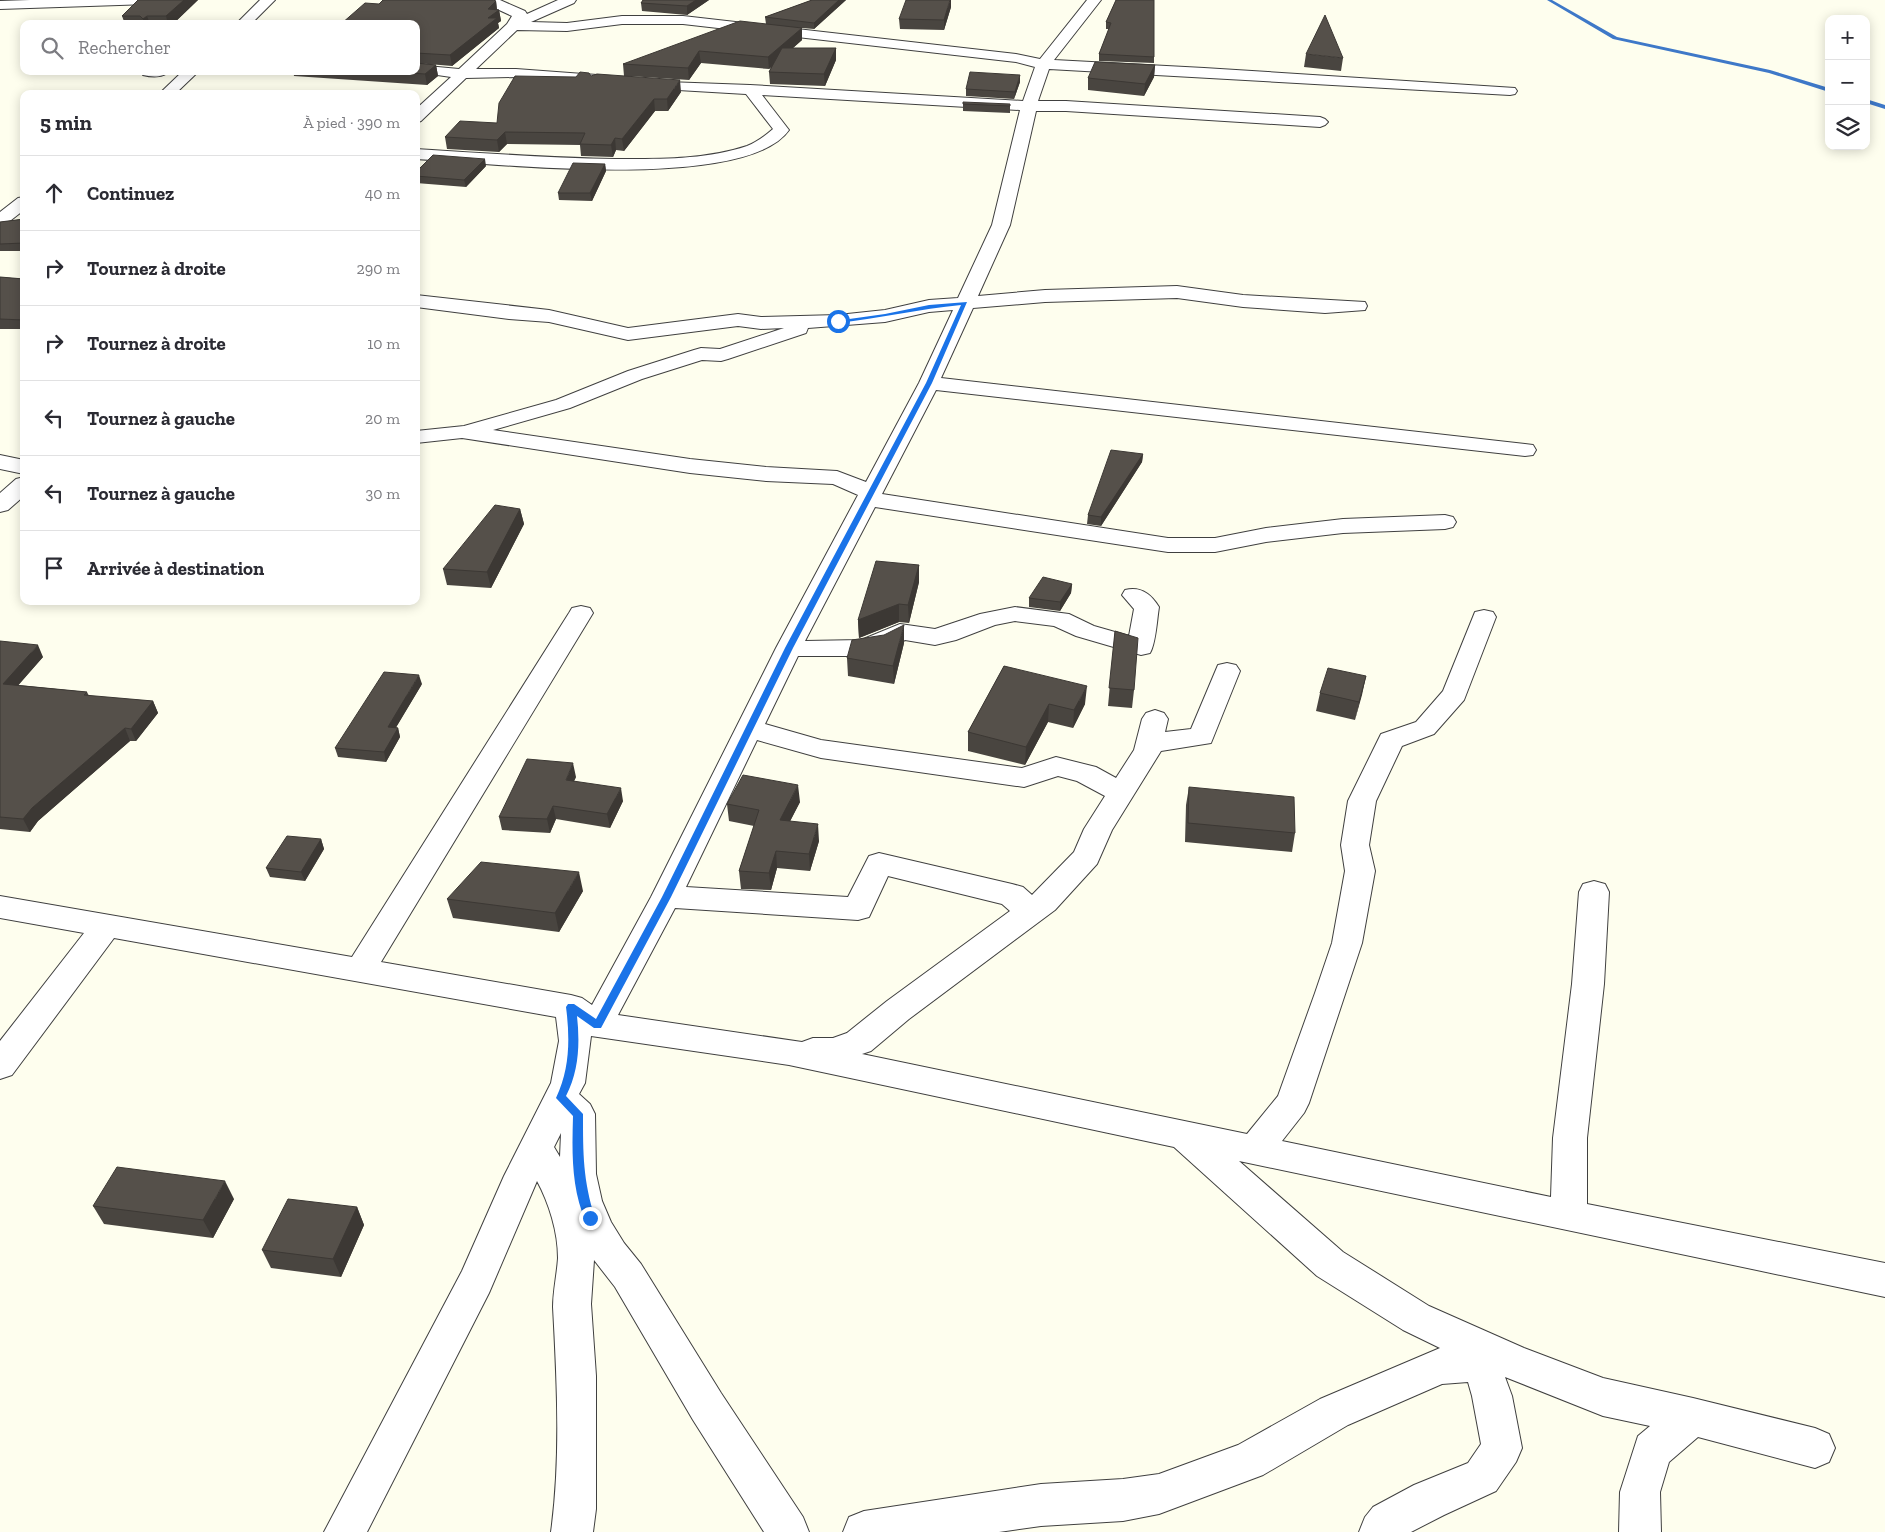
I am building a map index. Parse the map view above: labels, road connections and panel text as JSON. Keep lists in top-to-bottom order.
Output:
{
  "page": {
    "map_buttons": ["+", "−"],
    "search": "Rechercher",
    "heading": ["5 min", "À pied · 390 m"],
    "list": [
      ["Continuez", "40 m"],
      ["Tournez à droite", "290 m"],
      ["Tournez à droite", "10 m"],
      ["Tournez à gauche", "20 m"],
      ["Tournez à gauche", "30 m"],
      "Arrivée à destination"
    ]
  }
}
